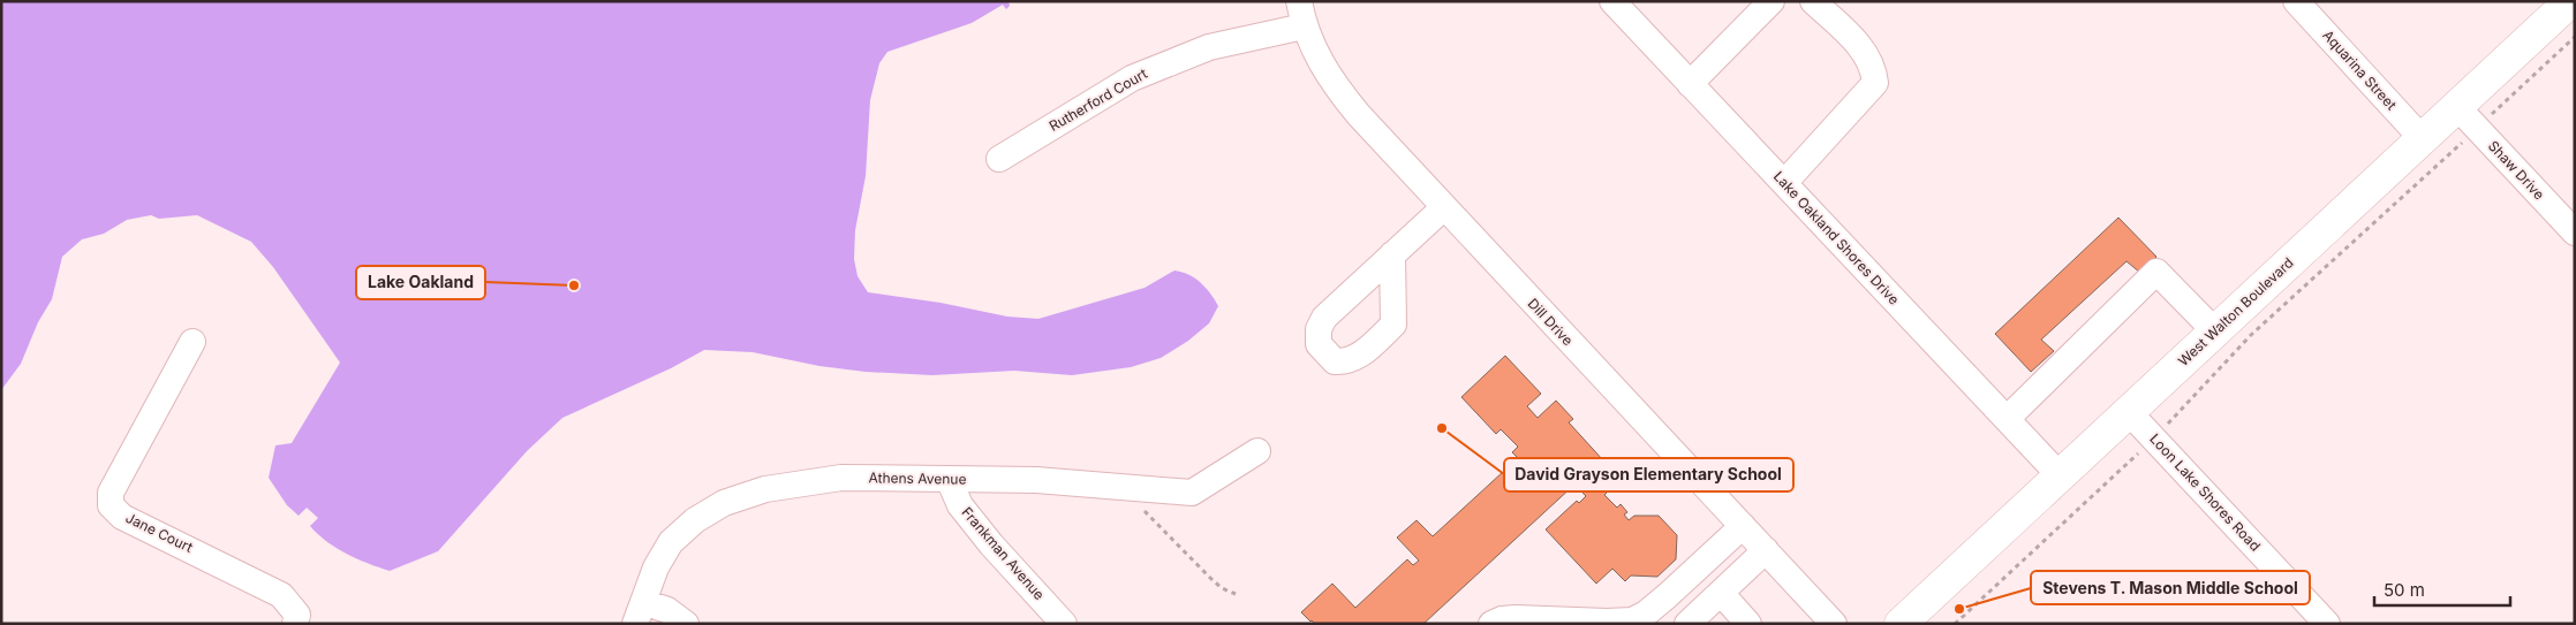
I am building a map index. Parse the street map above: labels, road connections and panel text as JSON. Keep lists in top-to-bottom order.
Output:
{
  "streets": {
    "main road": ["West Walton Boulevard"],
    "street": [
      "Aquarina Street",
      "Rutherford Court",
      "Shaw Drive",
      "Lake Oakland Shores Drive",
      "Dill Drive",
      "Athens Avenue",
      "Loon Lake Shores Road",
      "Jane Court",
      "Frankman Avenue"
    ]
  },
  "crossings": [
    ["Aquarina Street", "West Walton Boulevard"],
    ["Rutherford Court", "Dill Drive"],
    ["Shaw Drive", "West Walton Boulevard"],
    ["Lake Oakland Shores Drive", "West Walton Boulevard"],
    ["West Walton Boulevard", "Loon Lake Shores Road"],
    ["Athens Avenue", "Frankman Avenue"]
  ],
  "places": ["Lake Oakland", "David Grayson Elementary School", "Stevens T. Mason Middle School"],
  "scale_bar": "50 m"
}
